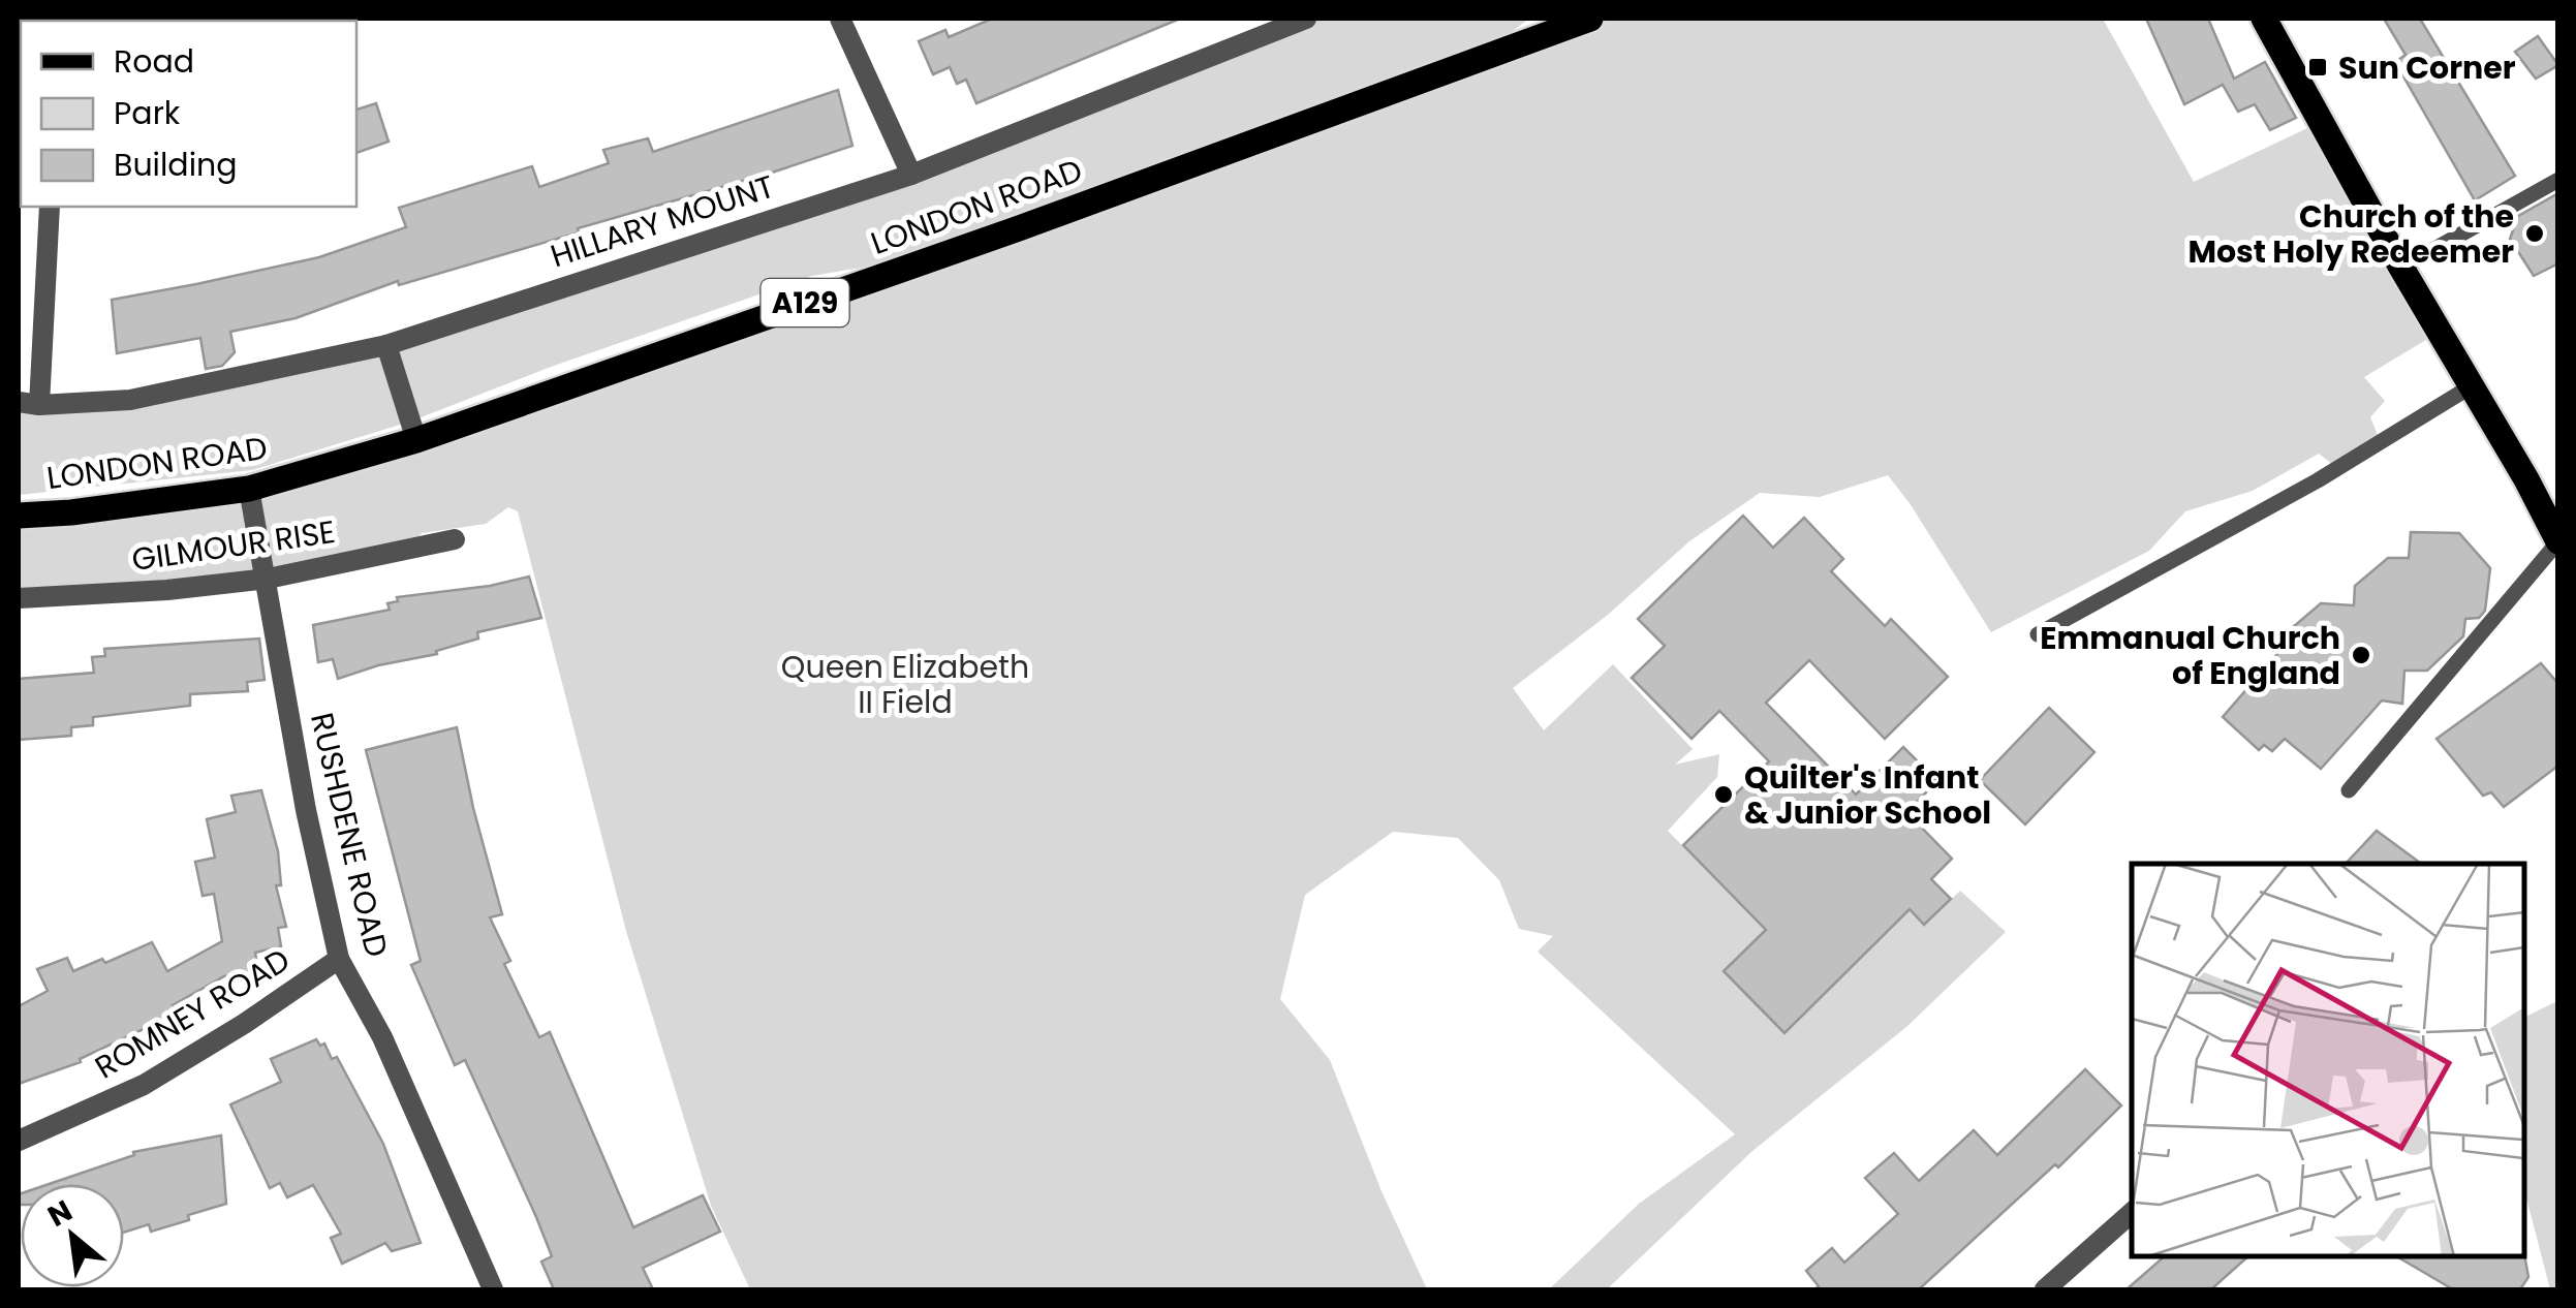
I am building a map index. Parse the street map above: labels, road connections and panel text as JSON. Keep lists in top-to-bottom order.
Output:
{
  "streets": {
    "main road": ["LONDON ROAD", "A129"],
    "street": [
      "HILLARY MOUNT",
      "GILMOUR RISE",
      "RUSHDENE ROAD",
      "ROMNEY ROAD"
    ]
  },
  "crossings": [
    ["LONDON ROAD", "RUSHDENE ROAD"],
    ["GILMOUR RISE", "RUSHDENE ROAD"],
    ["RUSHDENE ROAD", "ROMNEY ROAD"]
  ],
  "parks": ["Queen Elizabeth II Field"],
  "places": {
    "transit": ["Sun Corner"],
    "other": ["Church of the Most Holy Redeemer", "Emmanual Church of England", "Quilter's Infant & Junior School"]
  },
  "legend": ["Road", "Park", "Building"],
  "north": "top left"
}
